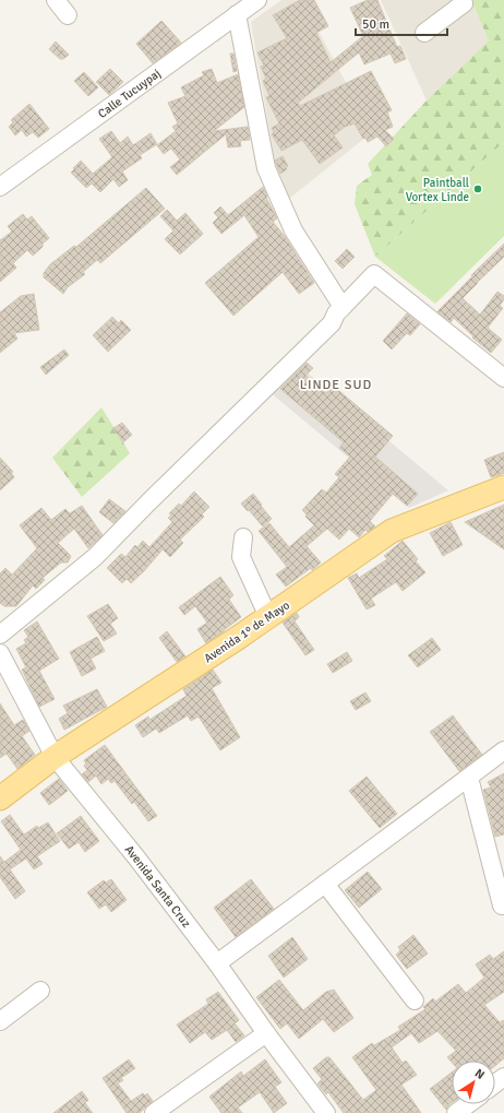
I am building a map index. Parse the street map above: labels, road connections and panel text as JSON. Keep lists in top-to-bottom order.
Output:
{
  "streets": {
    "main road": ["Avenida 1º de Mayo"],
    "street": ["Calle Tucuypaj", "Avenida Santa Cruz"]
  },
  "crossings": [
    ["Avenida 1º de Mayo", "Avenida Santa Cruz"]
  ],
  "districts": ["LINDE SUD"],
  "places": ["Paintball Vortex Linde"],
  "scale_bar": "50 m",
  "north": "top right"
}
